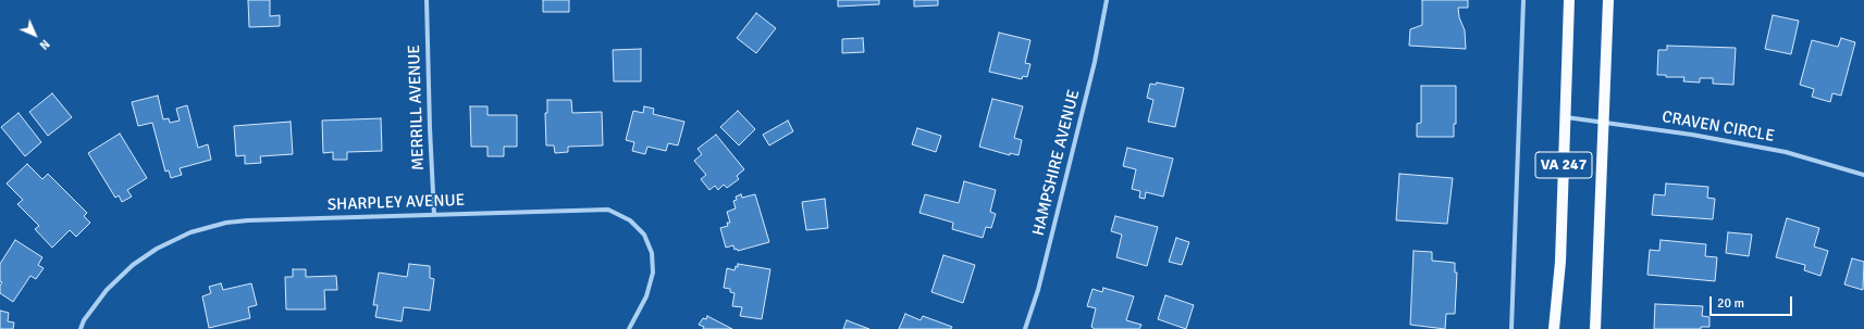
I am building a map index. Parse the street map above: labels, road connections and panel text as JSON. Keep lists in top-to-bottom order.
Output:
{
  "streets": {
    "main road": ["VA 247"],
    "street": [
      "MERRILL AVENUE",
      "CRAVEN CIRCLE",
      "HAMPSHIRE AVENUE",
      "SHARPLEY AVENUE"
    ]
  },
  "crossings": [
    ["MERRILL AVENUE", "SHARPLEY AVENUE"],
    ["CRAVEN CIRCLE", "VA 247"]
  ],
  "scale_bar": "20 m",
  "north": "bottom right"
}
